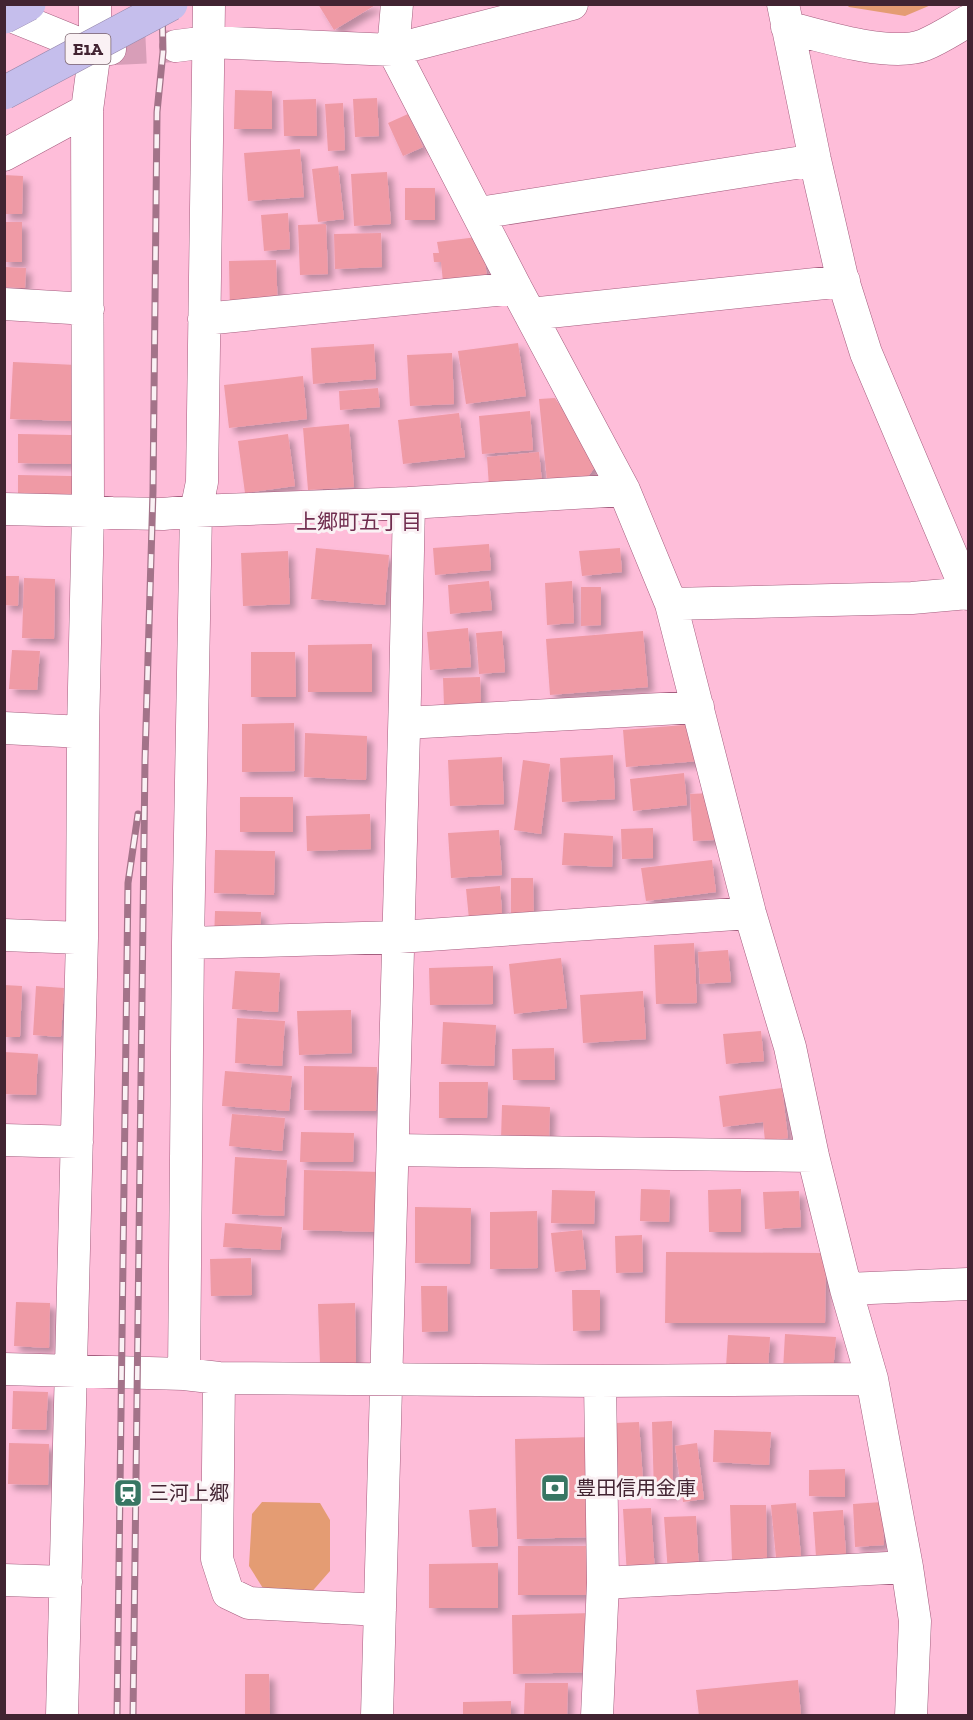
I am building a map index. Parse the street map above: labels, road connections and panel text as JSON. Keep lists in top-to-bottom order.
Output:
{
  "streets": {
    "highway": ["E1A"]
  },
  "districts": ["上郷町五丁目"],
  "places": {
    "bank": ["豊田信用金庫"],
    "station": ["三河上郷"]
  }
}
